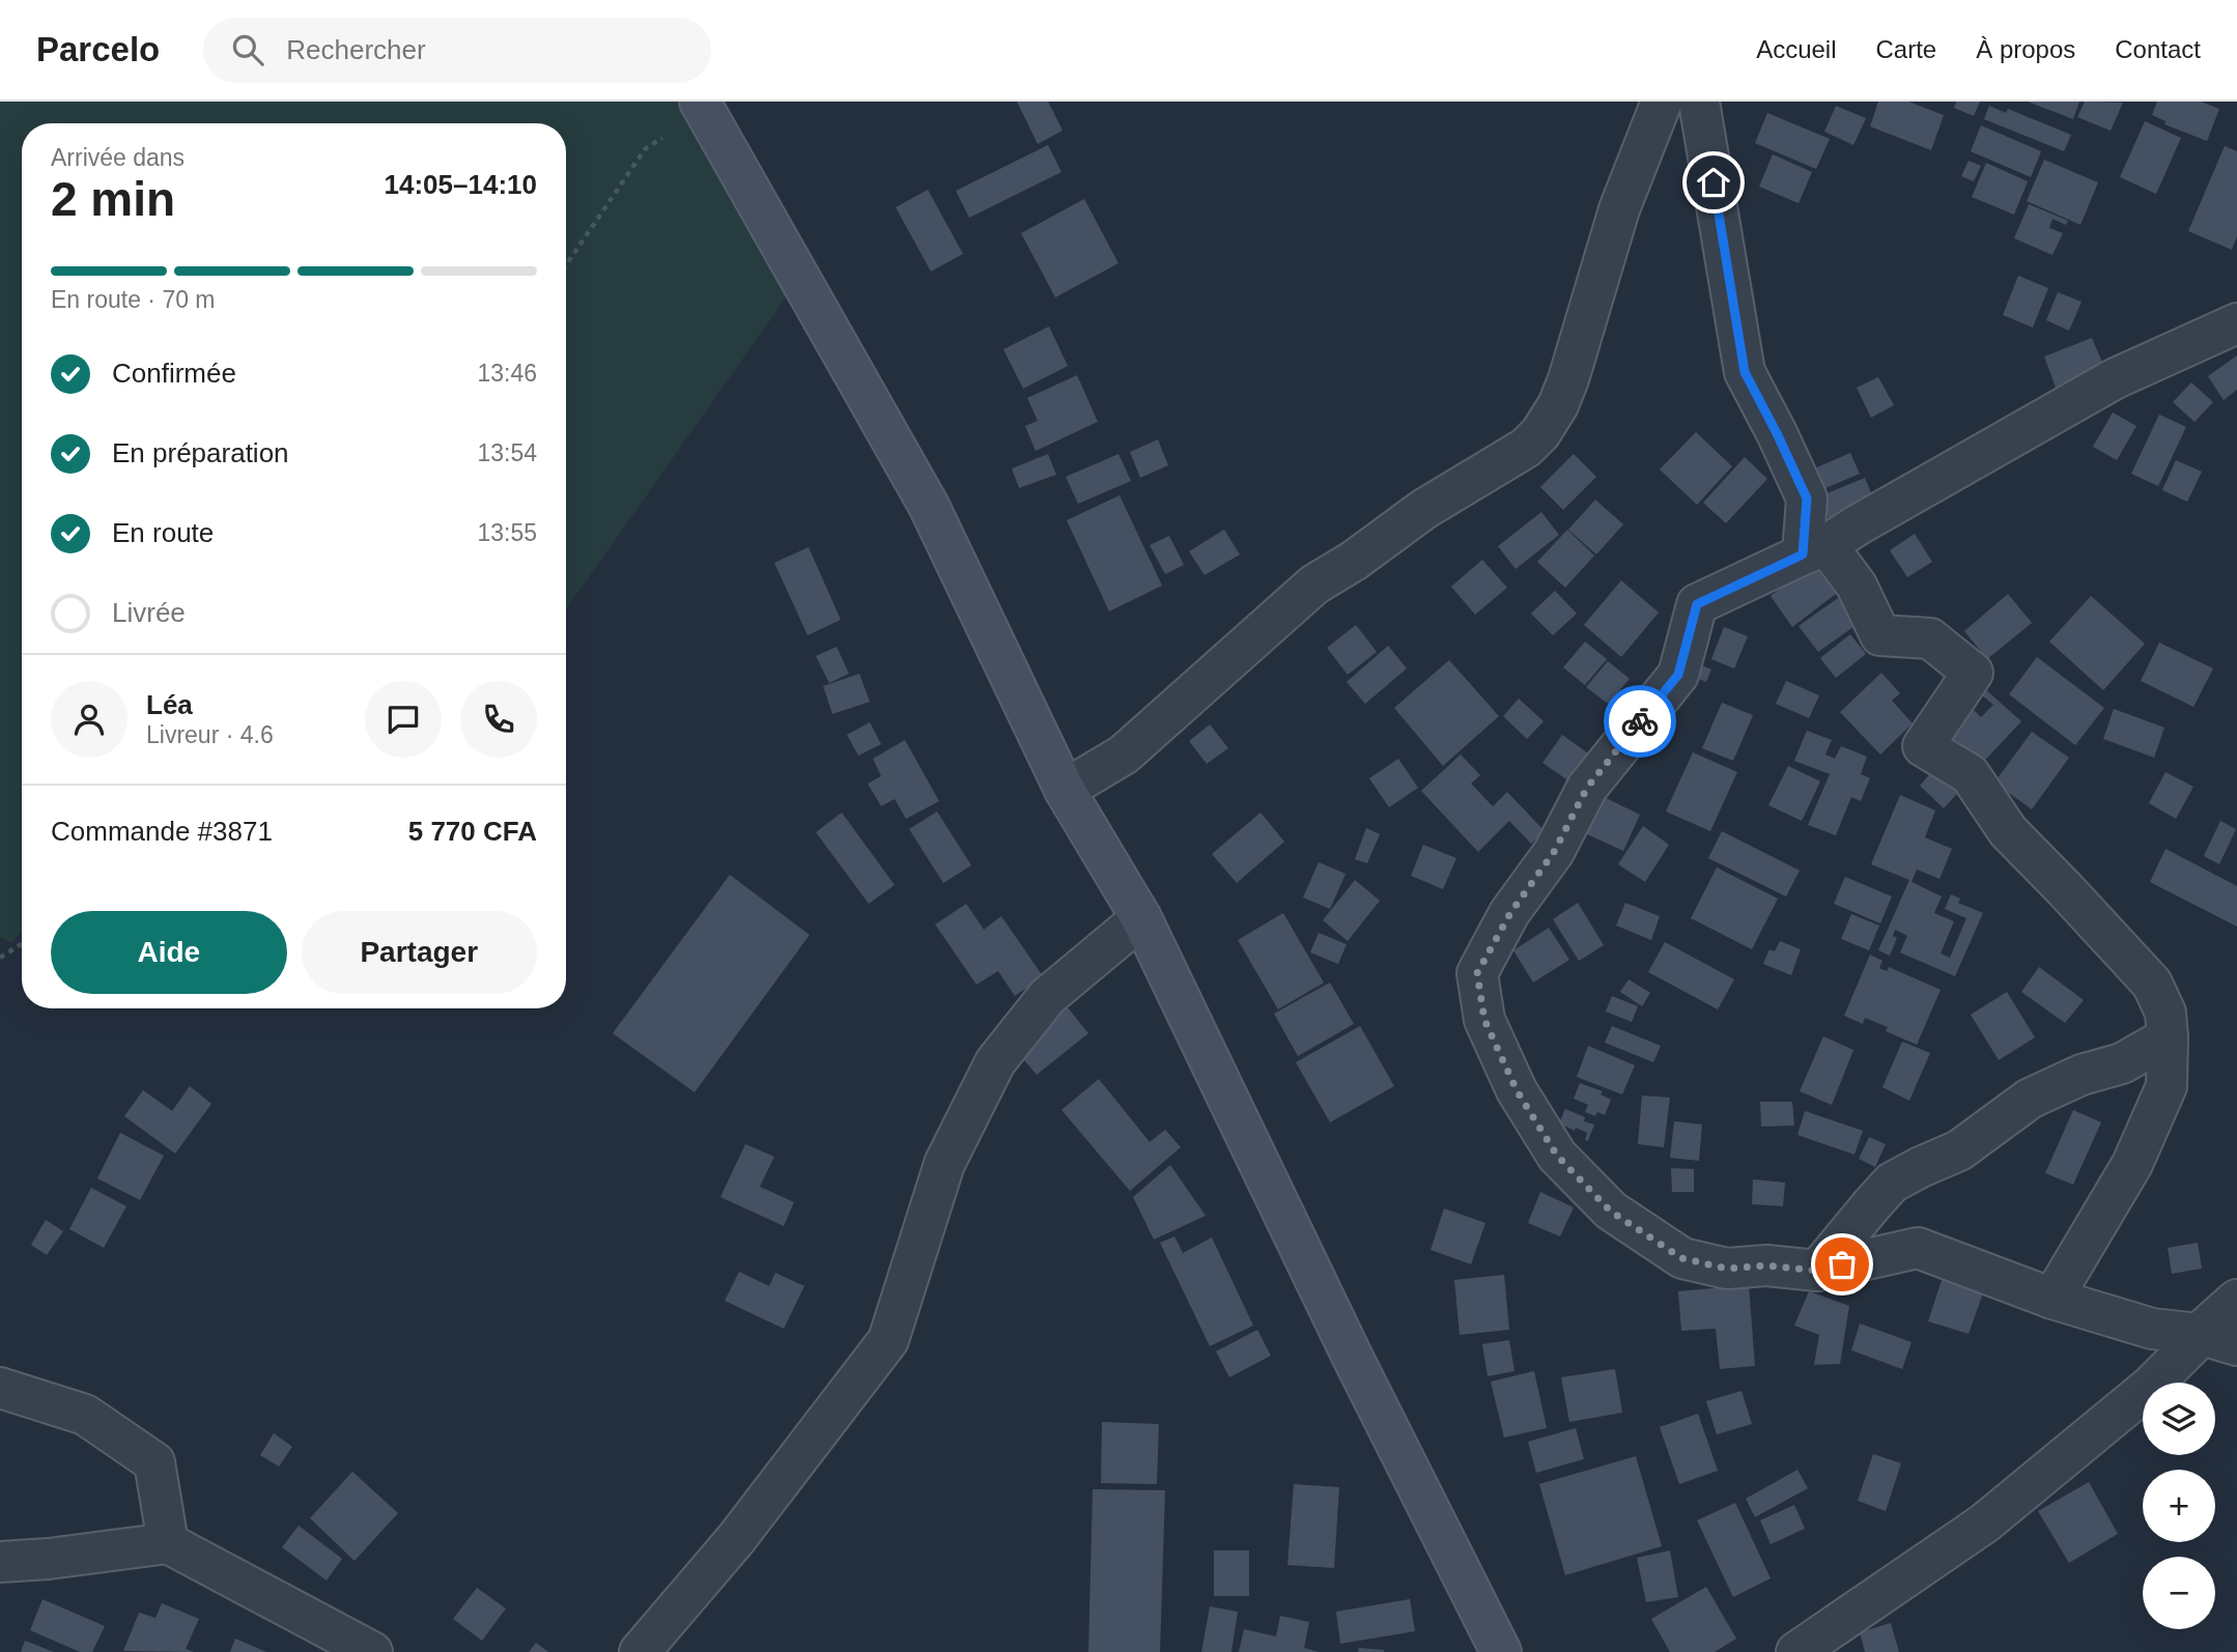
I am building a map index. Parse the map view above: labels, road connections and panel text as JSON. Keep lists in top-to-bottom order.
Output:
{
  "page": {
    "header": "Parcelo",
    "search": "Rechercher",
    "nav": [
      "Accueil",
      "Carte",
      "À propos",
      "Contact"
    ],
    "heading": ["2 min", "Arrivée dans", "14:05–14:10"],
    "panel": [
      "Léa",
      "Livreur · 4.6",
      "Commande #3871",
      "5 770 CFA"
    ],
    "bar": "En route · 70 m",
    "list": [
      ["Confirmée", "13:46"],
      ["En préparation", "13:54"],
      ["En route", "13:55"],
      "Livrée"
    ],
    "buttons": ["Aide", "Partager"],
    "map_buttons": ["+", "−"]
  }
}
